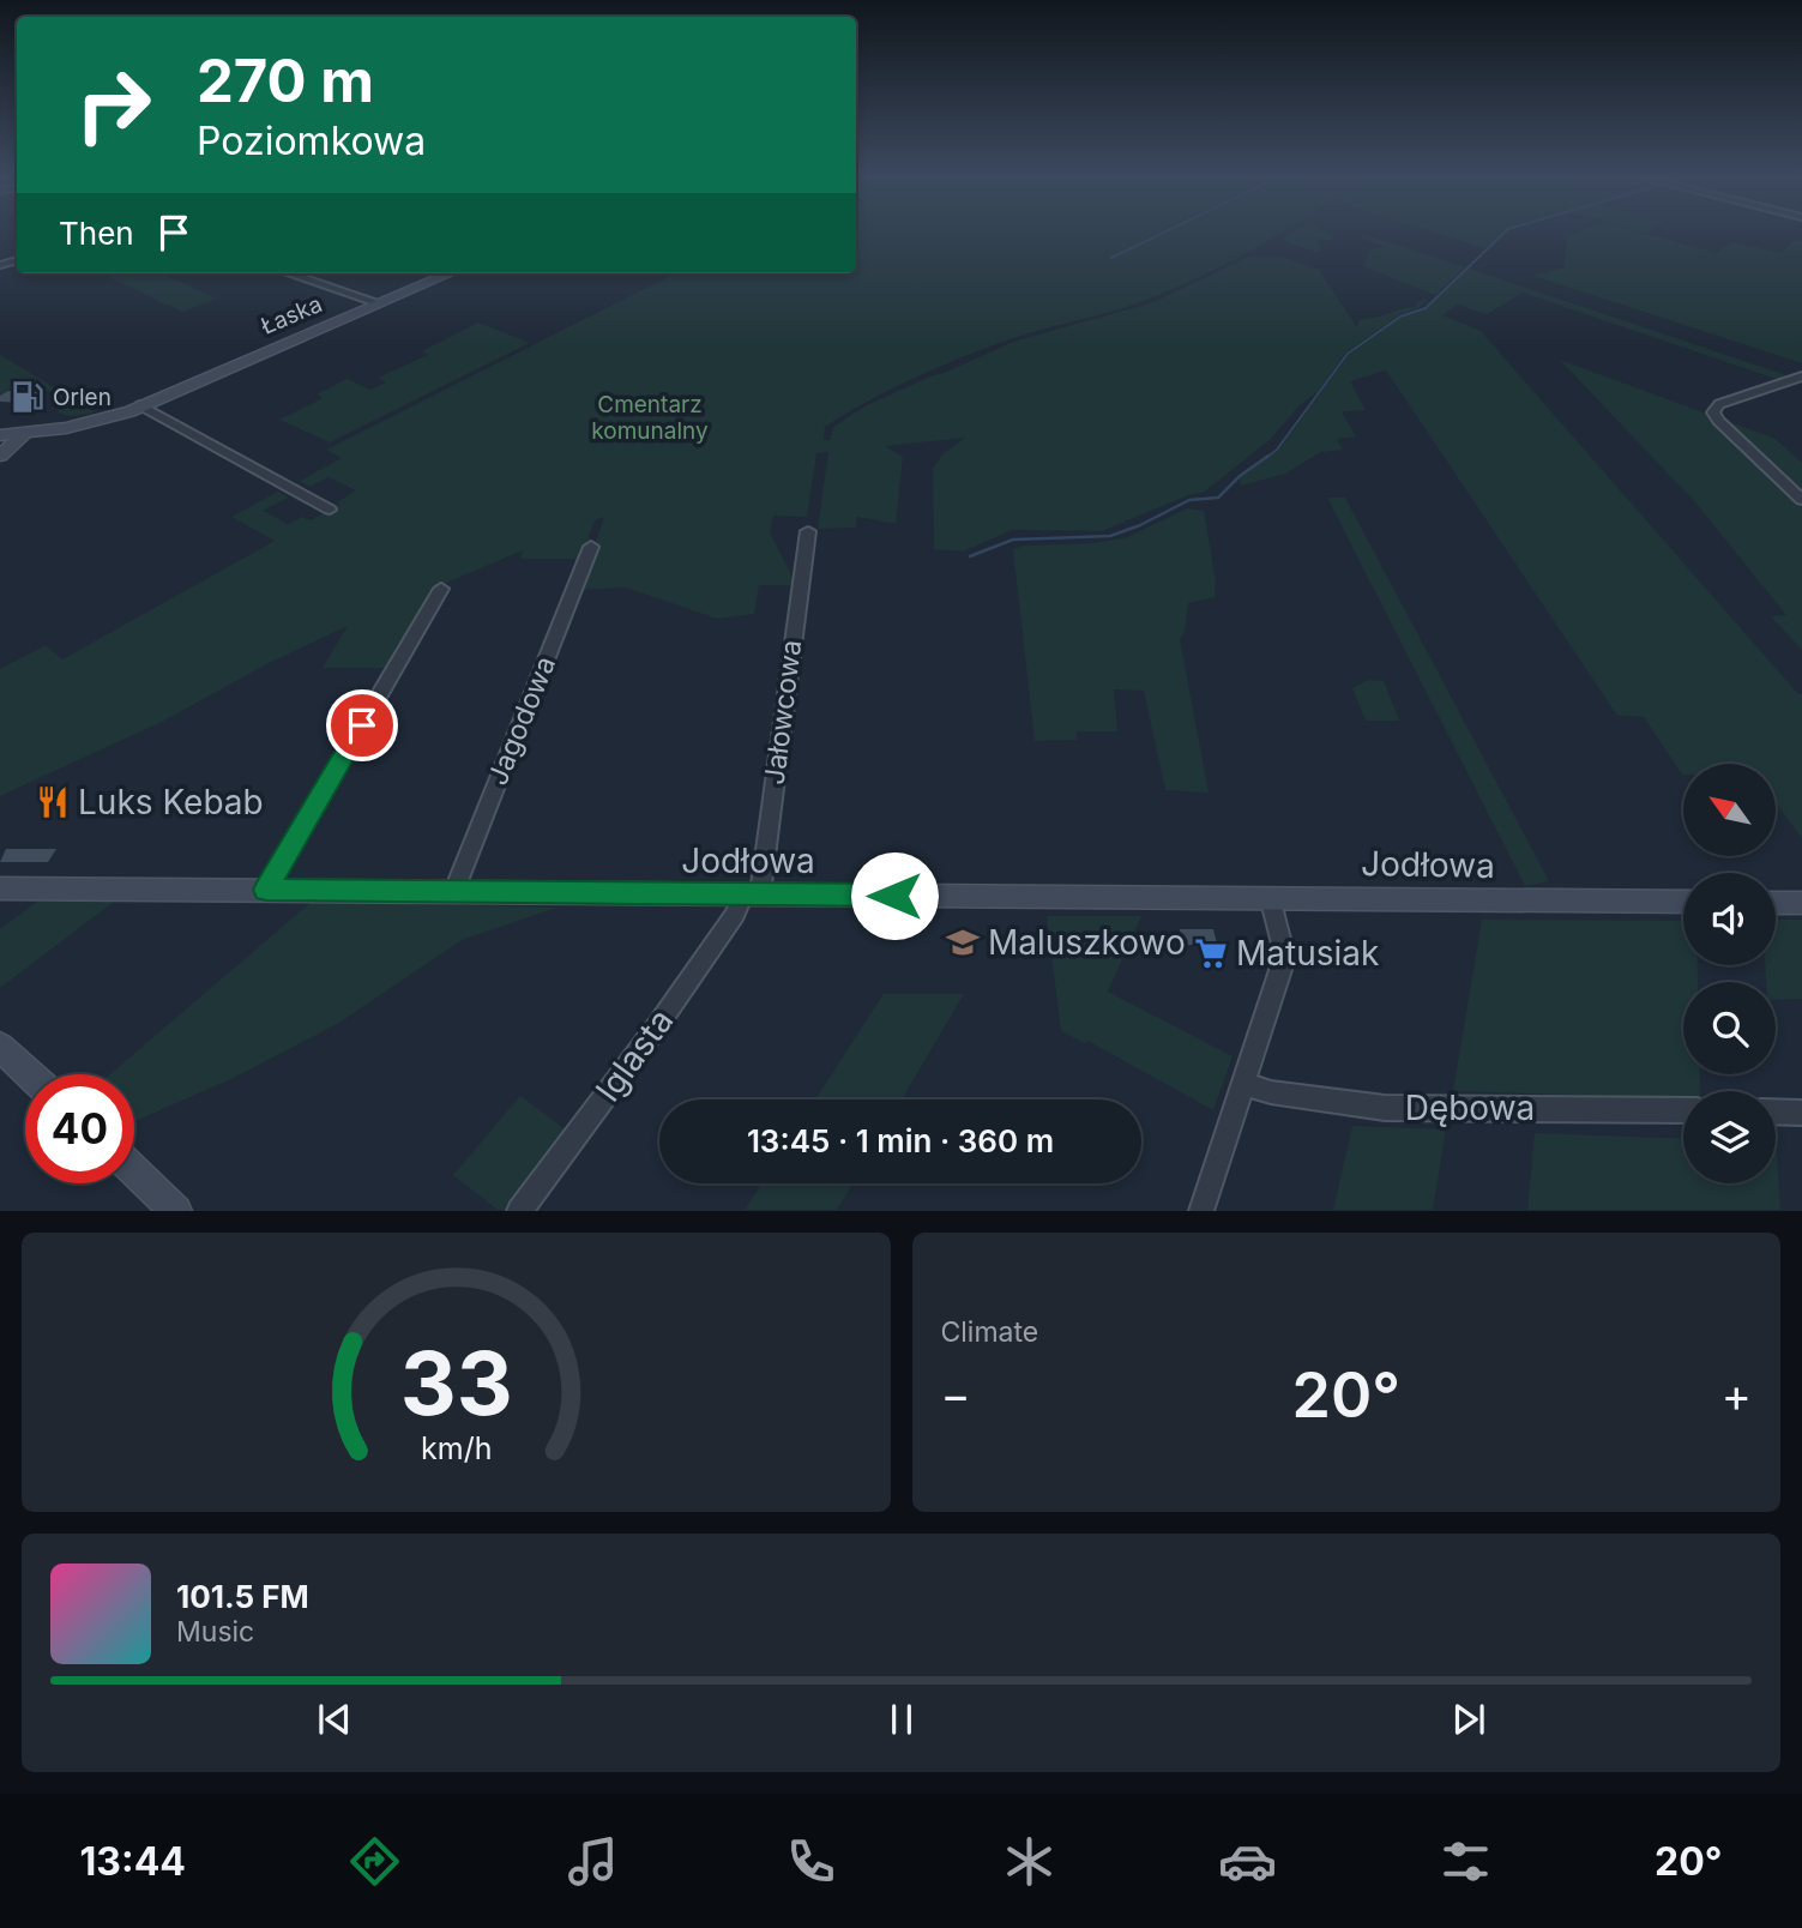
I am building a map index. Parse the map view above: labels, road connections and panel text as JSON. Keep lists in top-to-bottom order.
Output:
{
  "streets": {
    "street": [
      "Łaska",
      "Jałowcowa",
      "Jagodowa",
      "Jodłowa",
      "Iglasta",
      "Dębowa"
    ]
  },
  "crossings": [
    ["Jałowcowa", "Jodłowa"],
    ["Jałowcowa", "Iglasta"],
    ["Jagodowa", "Jodłowa"],
    ["Jodłowa", "Iglasta"]
  ],
  "parks": ["Cmentarz komunalny"],
  "places": {
    "fuel station": ["Orlen"],
    "restaurant": ["Luks Kebab"],
    "school or university": ["Maluszkowo"],
    "supermarket": ["Matusiak"]
  },
  "north": "top left",
  "page": {
    "turn": ["270 m", "Poziomkowa"],
    "then": "Then",
    "limit": "40",
    "trip": "13:45 · 1 min · 360 m",
    "tile": "Climate",
    "heat": ["−", "20°", "+"],
    "song": ["101.5 FM", "Music"],
    "tabs": ["13:44", "20°"],
    "gauge": ["33", "km/h"]
  }
}
